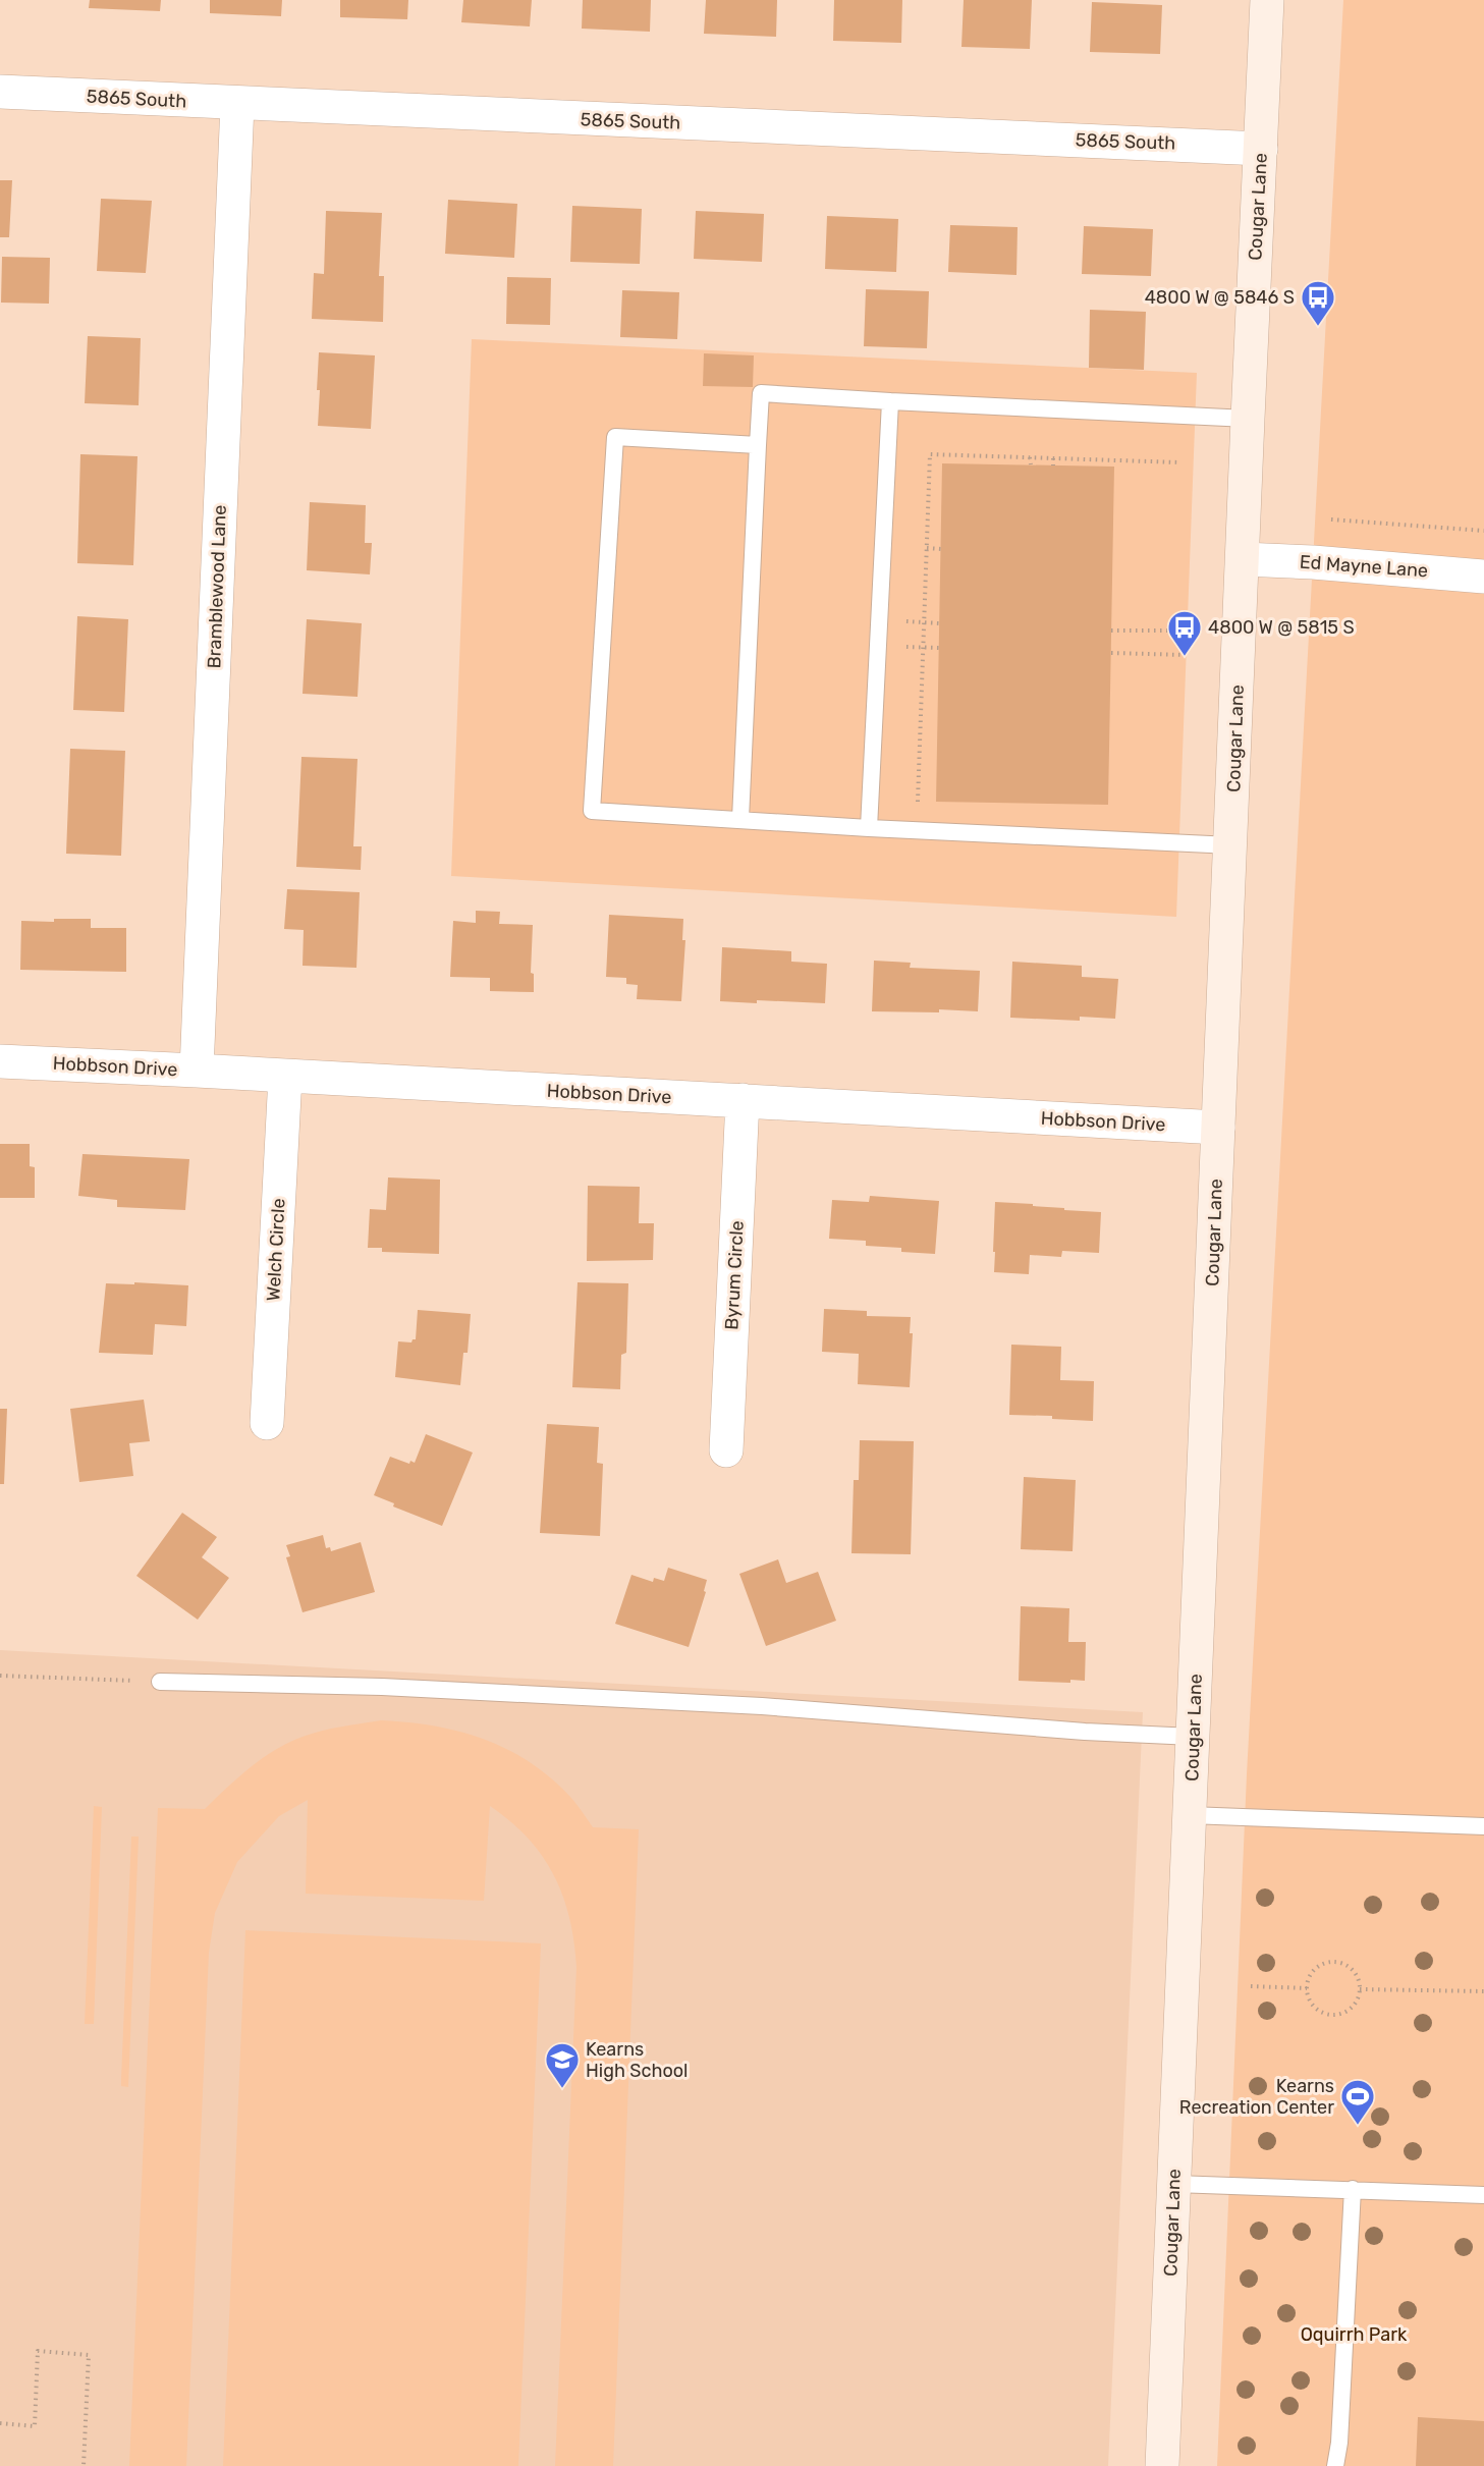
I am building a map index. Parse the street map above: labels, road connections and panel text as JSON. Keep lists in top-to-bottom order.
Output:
{
  "streets": {
    "main road": ["Cougar Lane"],
    "street": [
      "5865 South",
      "Ed Mayne Lane",
      "Bramblewood Lane",
      "Hobbson Drive",
      "Welch Circle",
      "Byrum Circle"
    ]
  },
  "crossings": [
    ["5865 South", "Cougar Lane"],
    ["5865 South", "Bramblewood Lane"],
    ["Cougar Lane", "Ed Mayne Lane"],
    ["Cougar Lane", "Hobbson Drive"],
    ["Bramblewood Lane", "Hobbson Drive"],
    ["Hobbson Drive", "Welch Circle"],
    ["Hobbson Drive", "Byrum Circle"]
  ],
  "parks": ["Oquirrh Park"],
  "places": {
    "bus stop": ["4800 W @ 5846 S", "4800 W @ 5815 S"],
    "school or university": ["Kearns High School"],
    "sports": ["Kearns Recreation Center"]
  }
}
